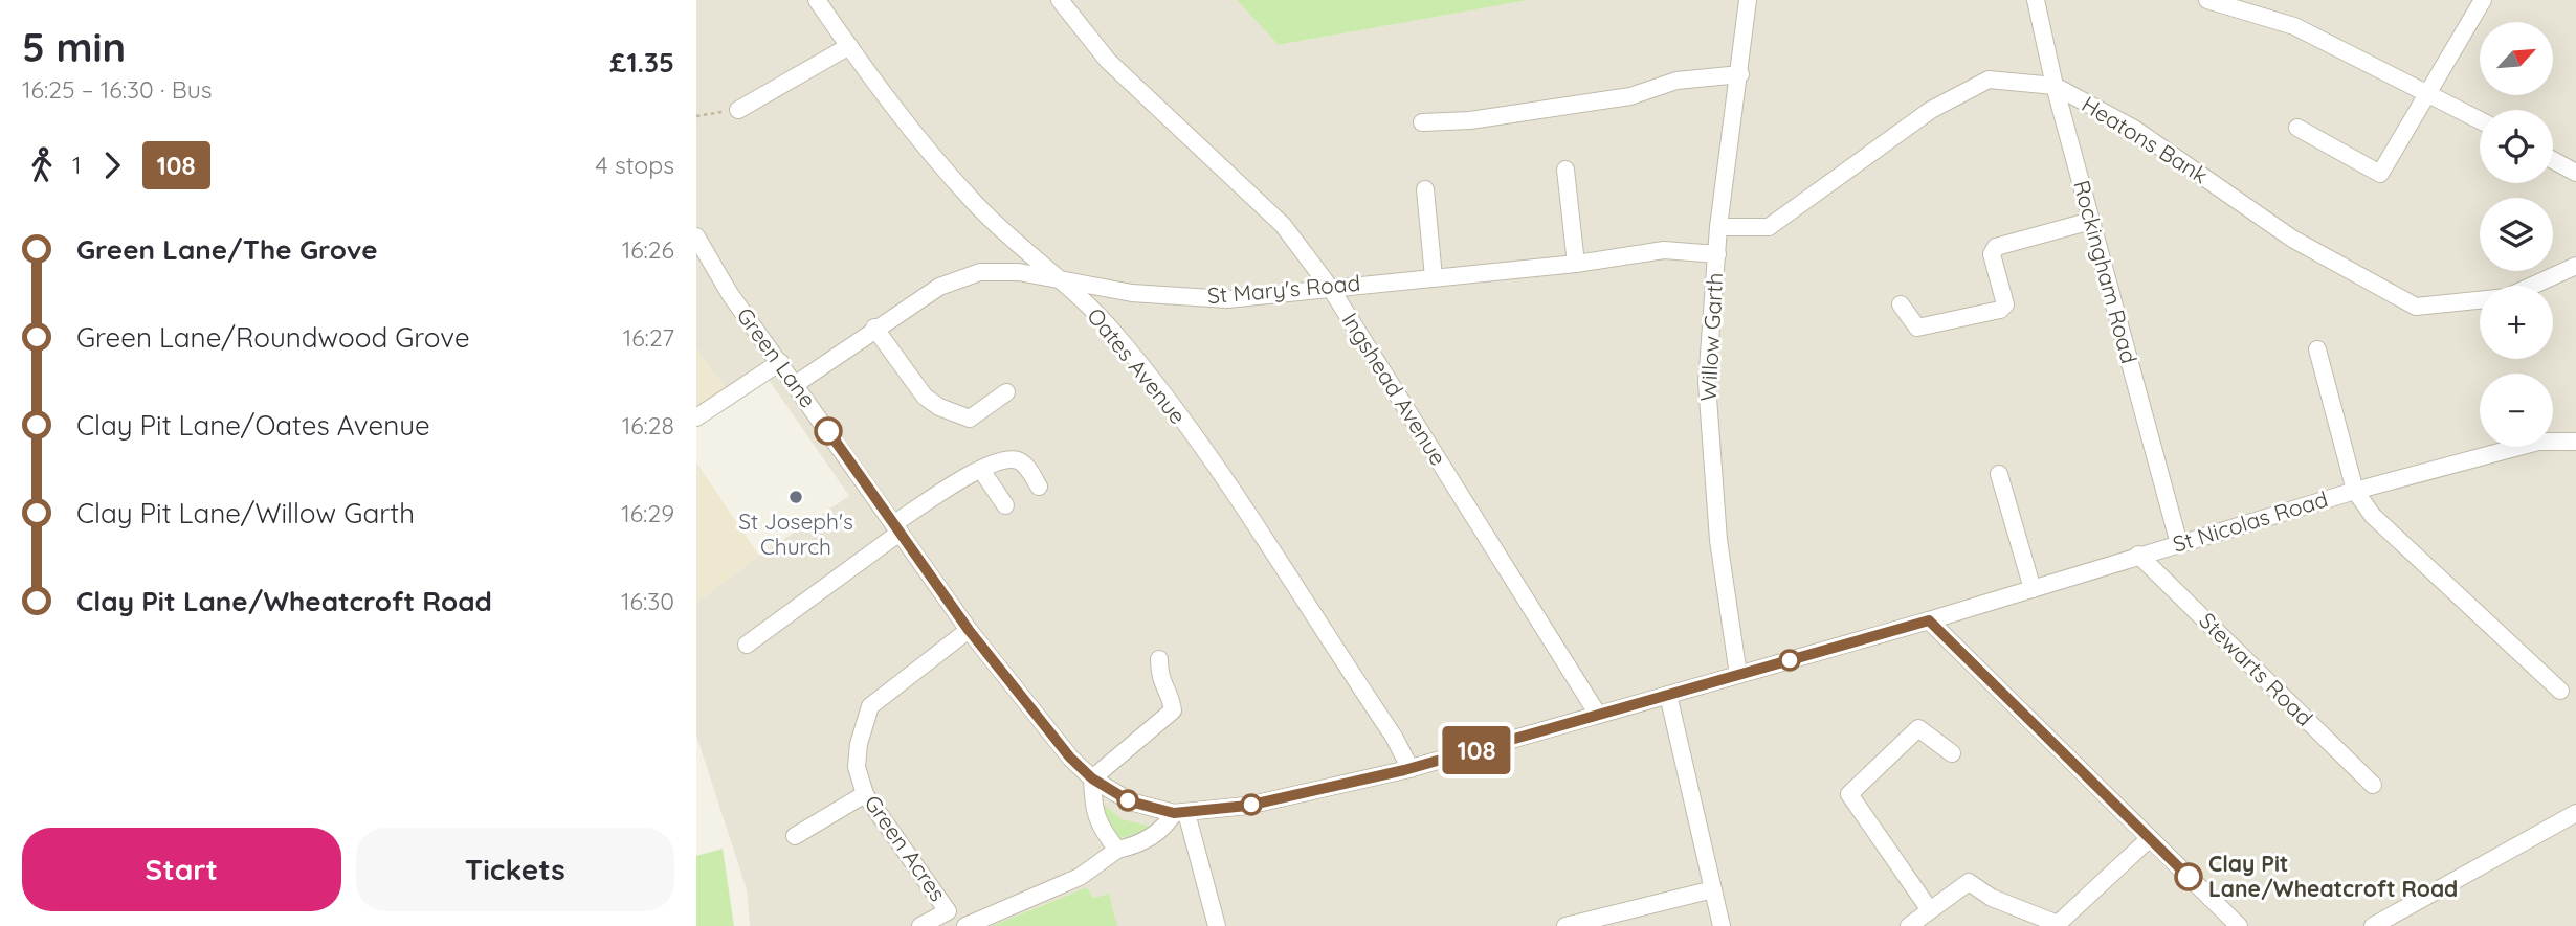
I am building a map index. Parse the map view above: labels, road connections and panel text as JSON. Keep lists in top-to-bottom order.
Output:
{
  "streets": {
    "street": [
      "Heatons Bank",
      "Rockingham Road",
      "St Mary's Road",
      "Willow Garth",
      "Green Lane",
      "Oates Avenue",
      "Ingshead Avenue",
      "St Nicolas Road",
      "Stewarts Road",
      "Green Acres"
    ]
  },
  "crossings": [
    ["Heatons Bank", "Rockingham Road"],
    ["Heatons Bank", "Willow Garth"],
    ["Rockingham Road", "St Nicolas Road"],
    ["St Mary's Road", "Willow Garth"],
    ["St Mary's Road", "Green Lane"],
    ["St Mary's Road", "Oates Avenue"],
    ["St Mary's Road", "Ingshead Avenue"],
    ["Willow Garth", "St Nicolas Road"],
    ["Green Lane", "St Nicolas Road"],
    ["Green Lane", "Green Acres"],
    ["Oates Avenue", "St Nicolas Road"],
    ["Ingshead Avenue", "St Nicolas Road"],
    ["St Nicolas Road", "Stewarts Road"]
  ],
  "places": ["St Joseph's Church", "Clay Pit Lane/Wheatcroft Road"],
  "lines": ["bus line 108"],
  "north": "top right",
  "page": {
    "heading": ["5 min", "16:25 – 16:30 · Bus", "£1.35"],
    "on_map": "108",
    "map_buttons": ["+", "−"],
    "legs": ["1", "108", "4 stops"],
    "list": [
      {
        "name": "Green Lane/The Grove",
        "value": "16:26"
      },
      {
        "name": "Green Lane/Roundwood Grove",
        "value": "16:27"
      },
      {
        "name": "Clay Pit Lane/Oates Avenue",
        "value": "16:28"
      },
      {
        "name": "Clay Pit Lane/Willow Garth",
        "value": "16:29"
      },
      {
        "name": "Clay Pit Lane/Wheatcroft Road",
        "value": "16:30"
      }
    ],
    "buttons": ["Start", "Tickets"]
  }
}
